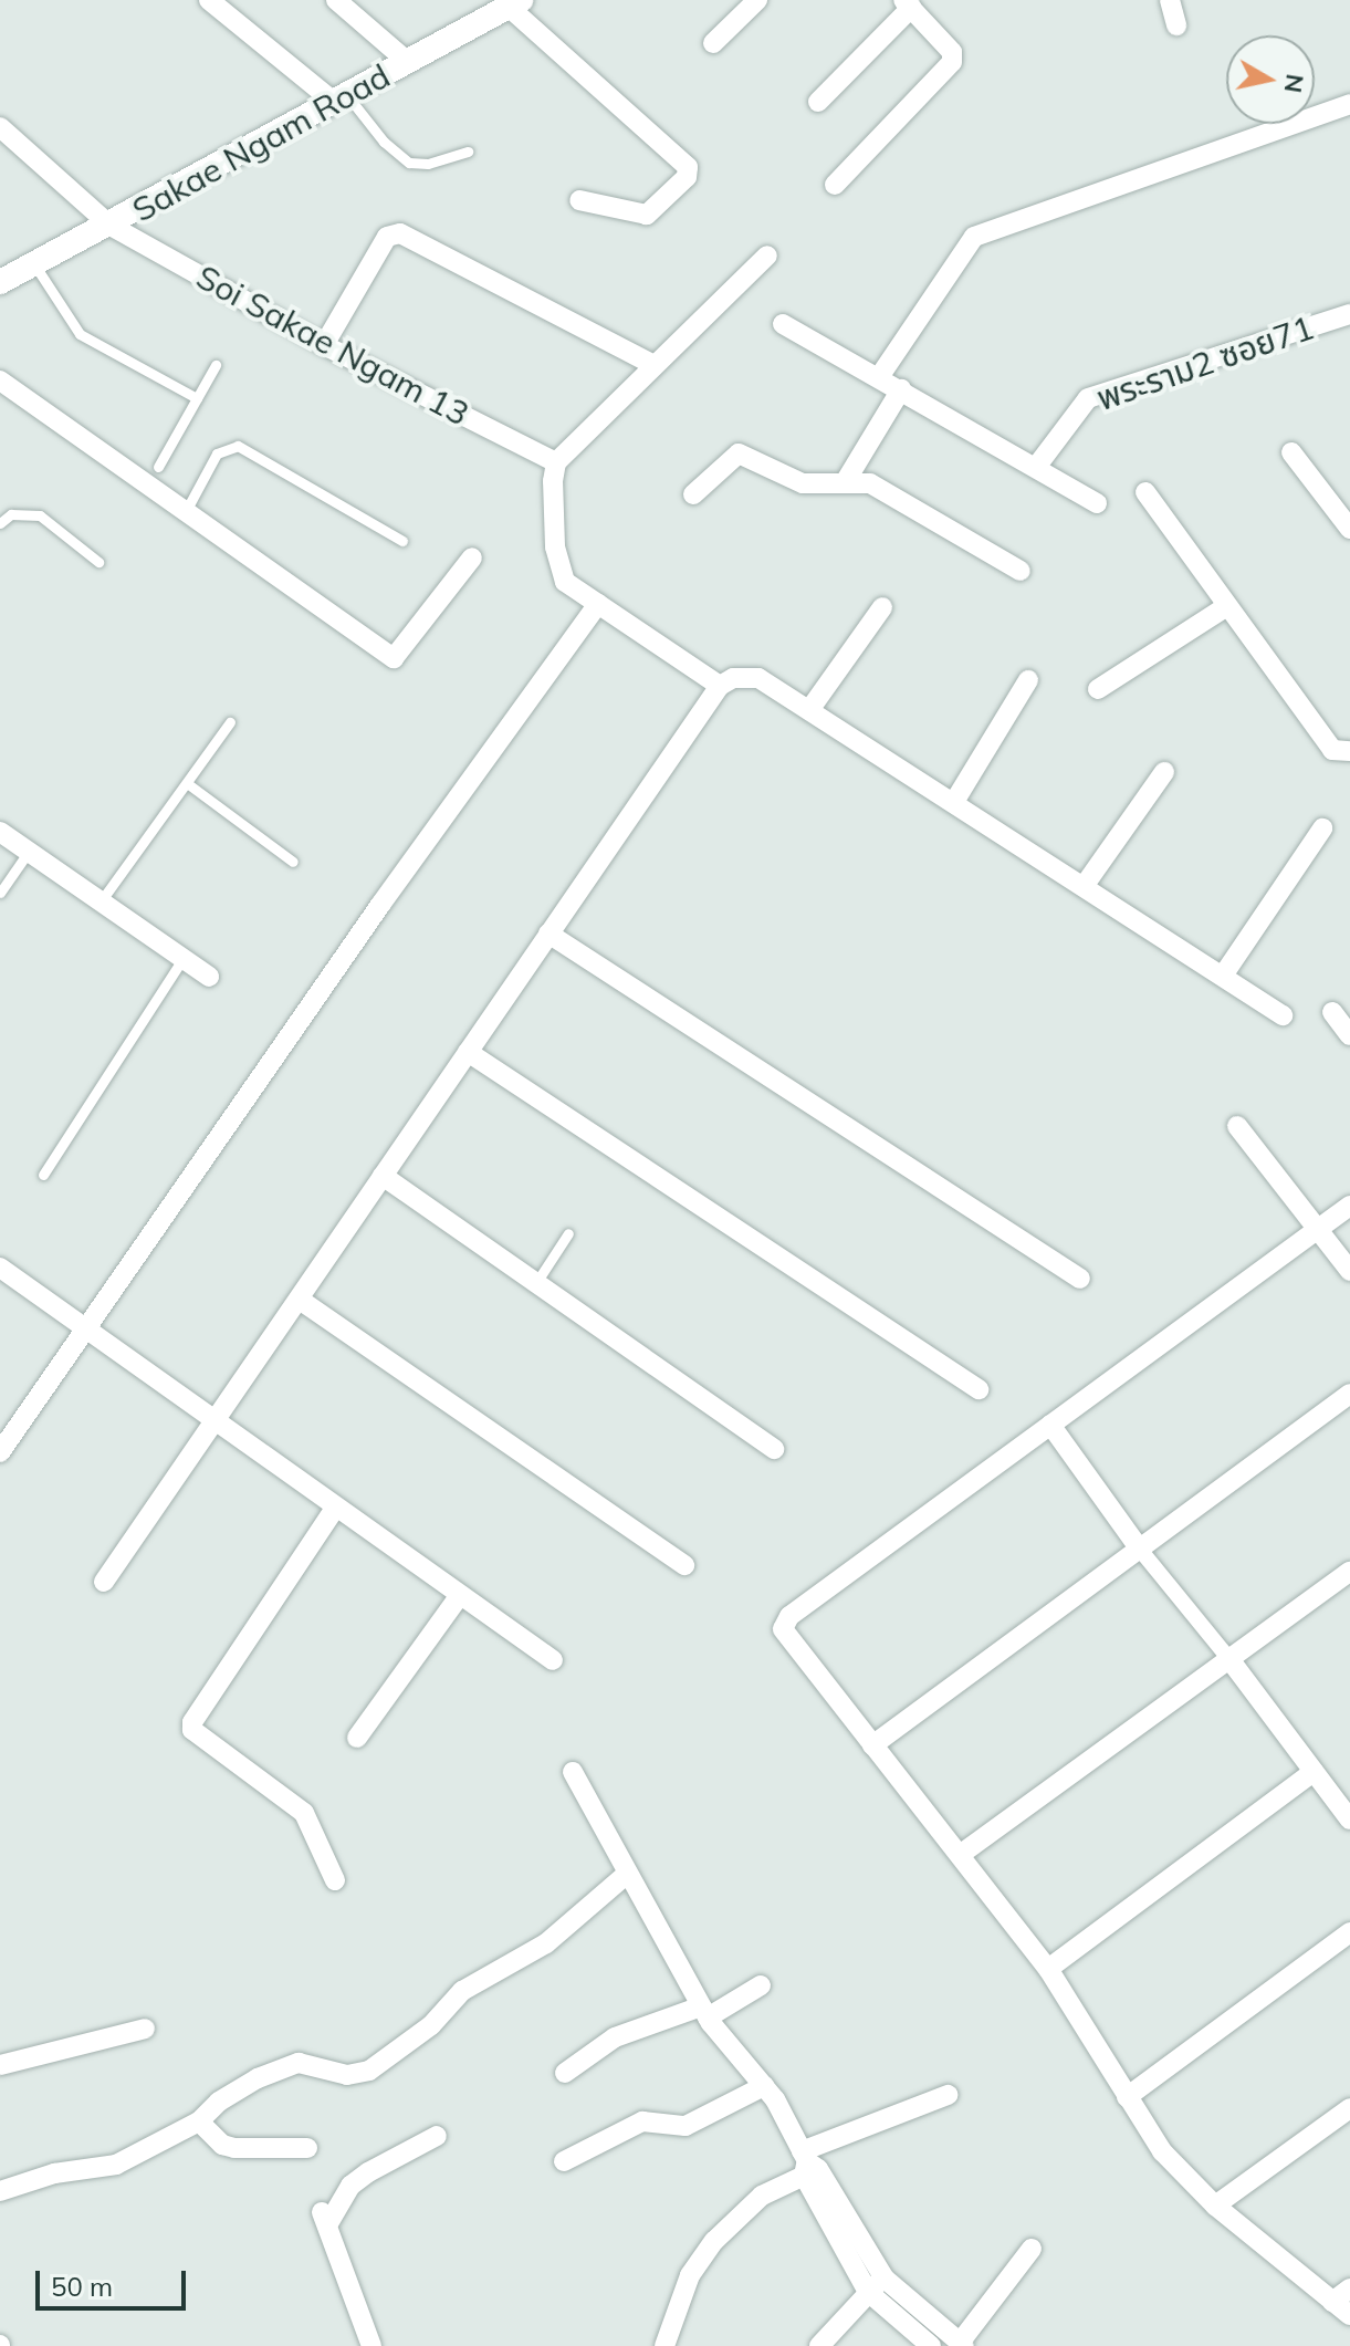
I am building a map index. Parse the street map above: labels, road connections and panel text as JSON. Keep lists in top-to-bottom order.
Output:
{
  "streets": {
    "street": ["Sakae Ngam Road", "Soi Sakae Ngam 13", "พระราม2 ซอย71"]
  },
  "crossings": [
    ["Sakae Ngam Road", "Soi Sakae Ngam 13"]
  ],
  "scale_bar": "50 m",
  "north": "right"
}
